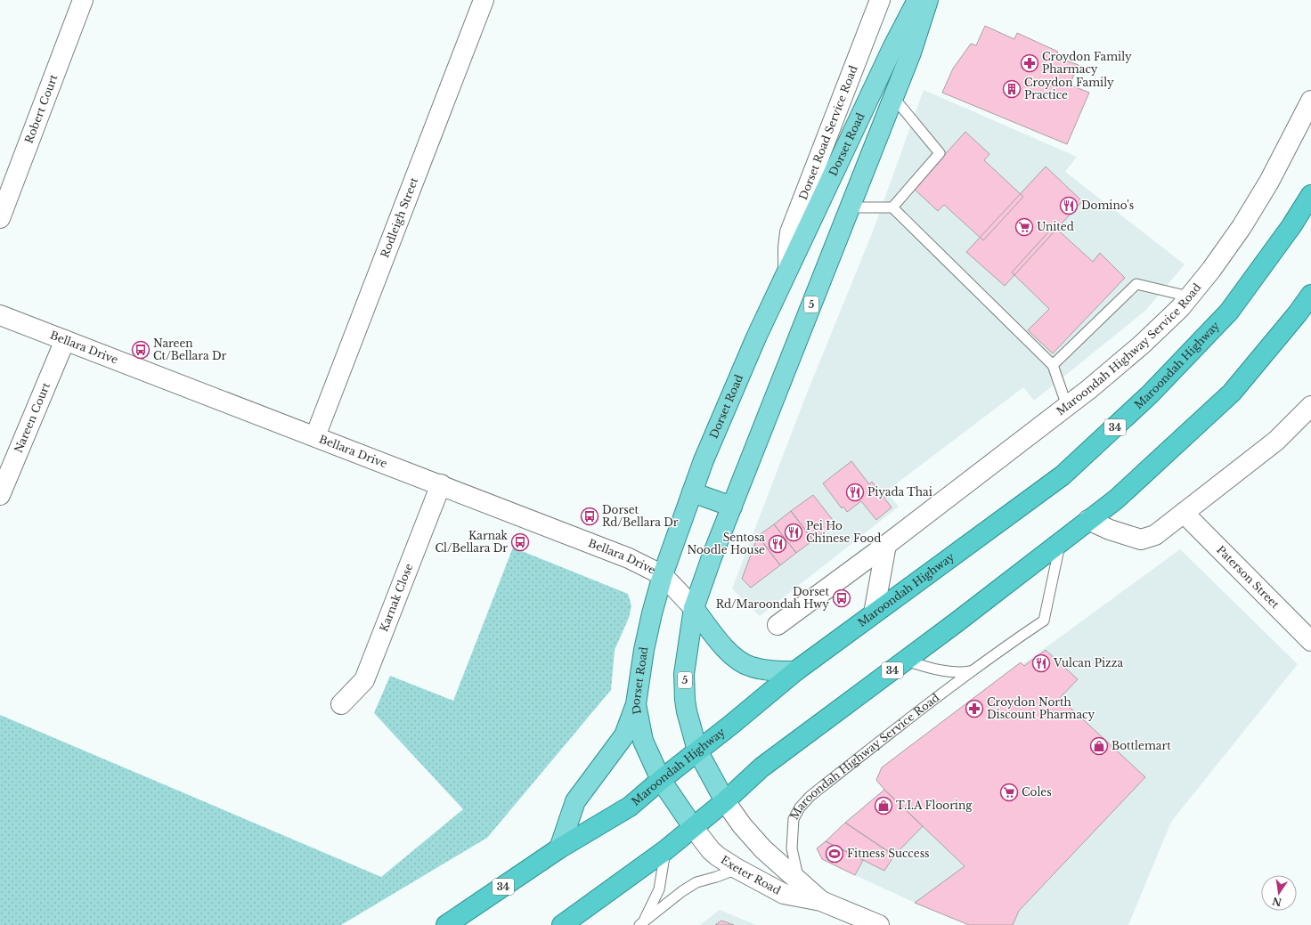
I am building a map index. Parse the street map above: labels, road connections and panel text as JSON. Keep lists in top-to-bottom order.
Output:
{
  "streets": {
    "highway": ["Maroondah Highway", "34"],
    "main road": ["Dorset Road", "5"],
    "street": [
      "Robert Court",
      "Dorset Road Service Road",
      "Rodleigh Street",
      "Bellara Drive",
      "Maroondah Highway Service Road",
      "Nareen Court",
      "Paterson Street",
      "Karnak Close",
      "Exeter Road"
    ]
  },
  "crossings": [
    ["Dorset Road Service Road", "Dorset Road"],
    ["Dorset Road", "Bellara Drive"],
    ["Dorset Road", "Maroondah Highway"],
    ["Dorset Road", "34"],
    ["Dorset Road", "Exeter Road"],
    ["Rodleigh Street", "Bellara Drive"],
    ["5", "Bellara Drive"],
    ["5", "Maroondah Highway"],
    ["5", "34"],
    ["5", "Exeter Road"],
    ["Bellara Drive", "Nareen Court"],
    ["Bellara Drive", "Karnak Close"],
    ["Maroondah Highway Service Road", "34"],
    ["Maroondah Highway Service Road", "Exeter Road"],
    ["34", "Exeter Road"]
  ],
  "places": {
    "pharmacy": ["Croydon Family Pharmacy", "Croydon North Discount Pharmacy"],
    "building": ["Croydon Family Practice"],
    "restaurant": [
      "Domino's",
      "Piyada Thai",
      "Pei Ho Chinese Food",
      "Sentosa Noodle House",
      "Vulcan Pizza"
    ],
    "supermarket": ["United", "Coles"],
    "bus stop": [
      "Nareen Ct/Bellara Dr",
      "Dorset Rd/Bellara Dr",
      "Karnak Cl/Bellara Dr",
      "Dorset Rd/Maroondah Hwy"
    ],
    "shop": ["Bottlemart", "T.I.A Flooring"],
    "sports": ["Fitness Success"]
  },
  "north": "bottom"
}
